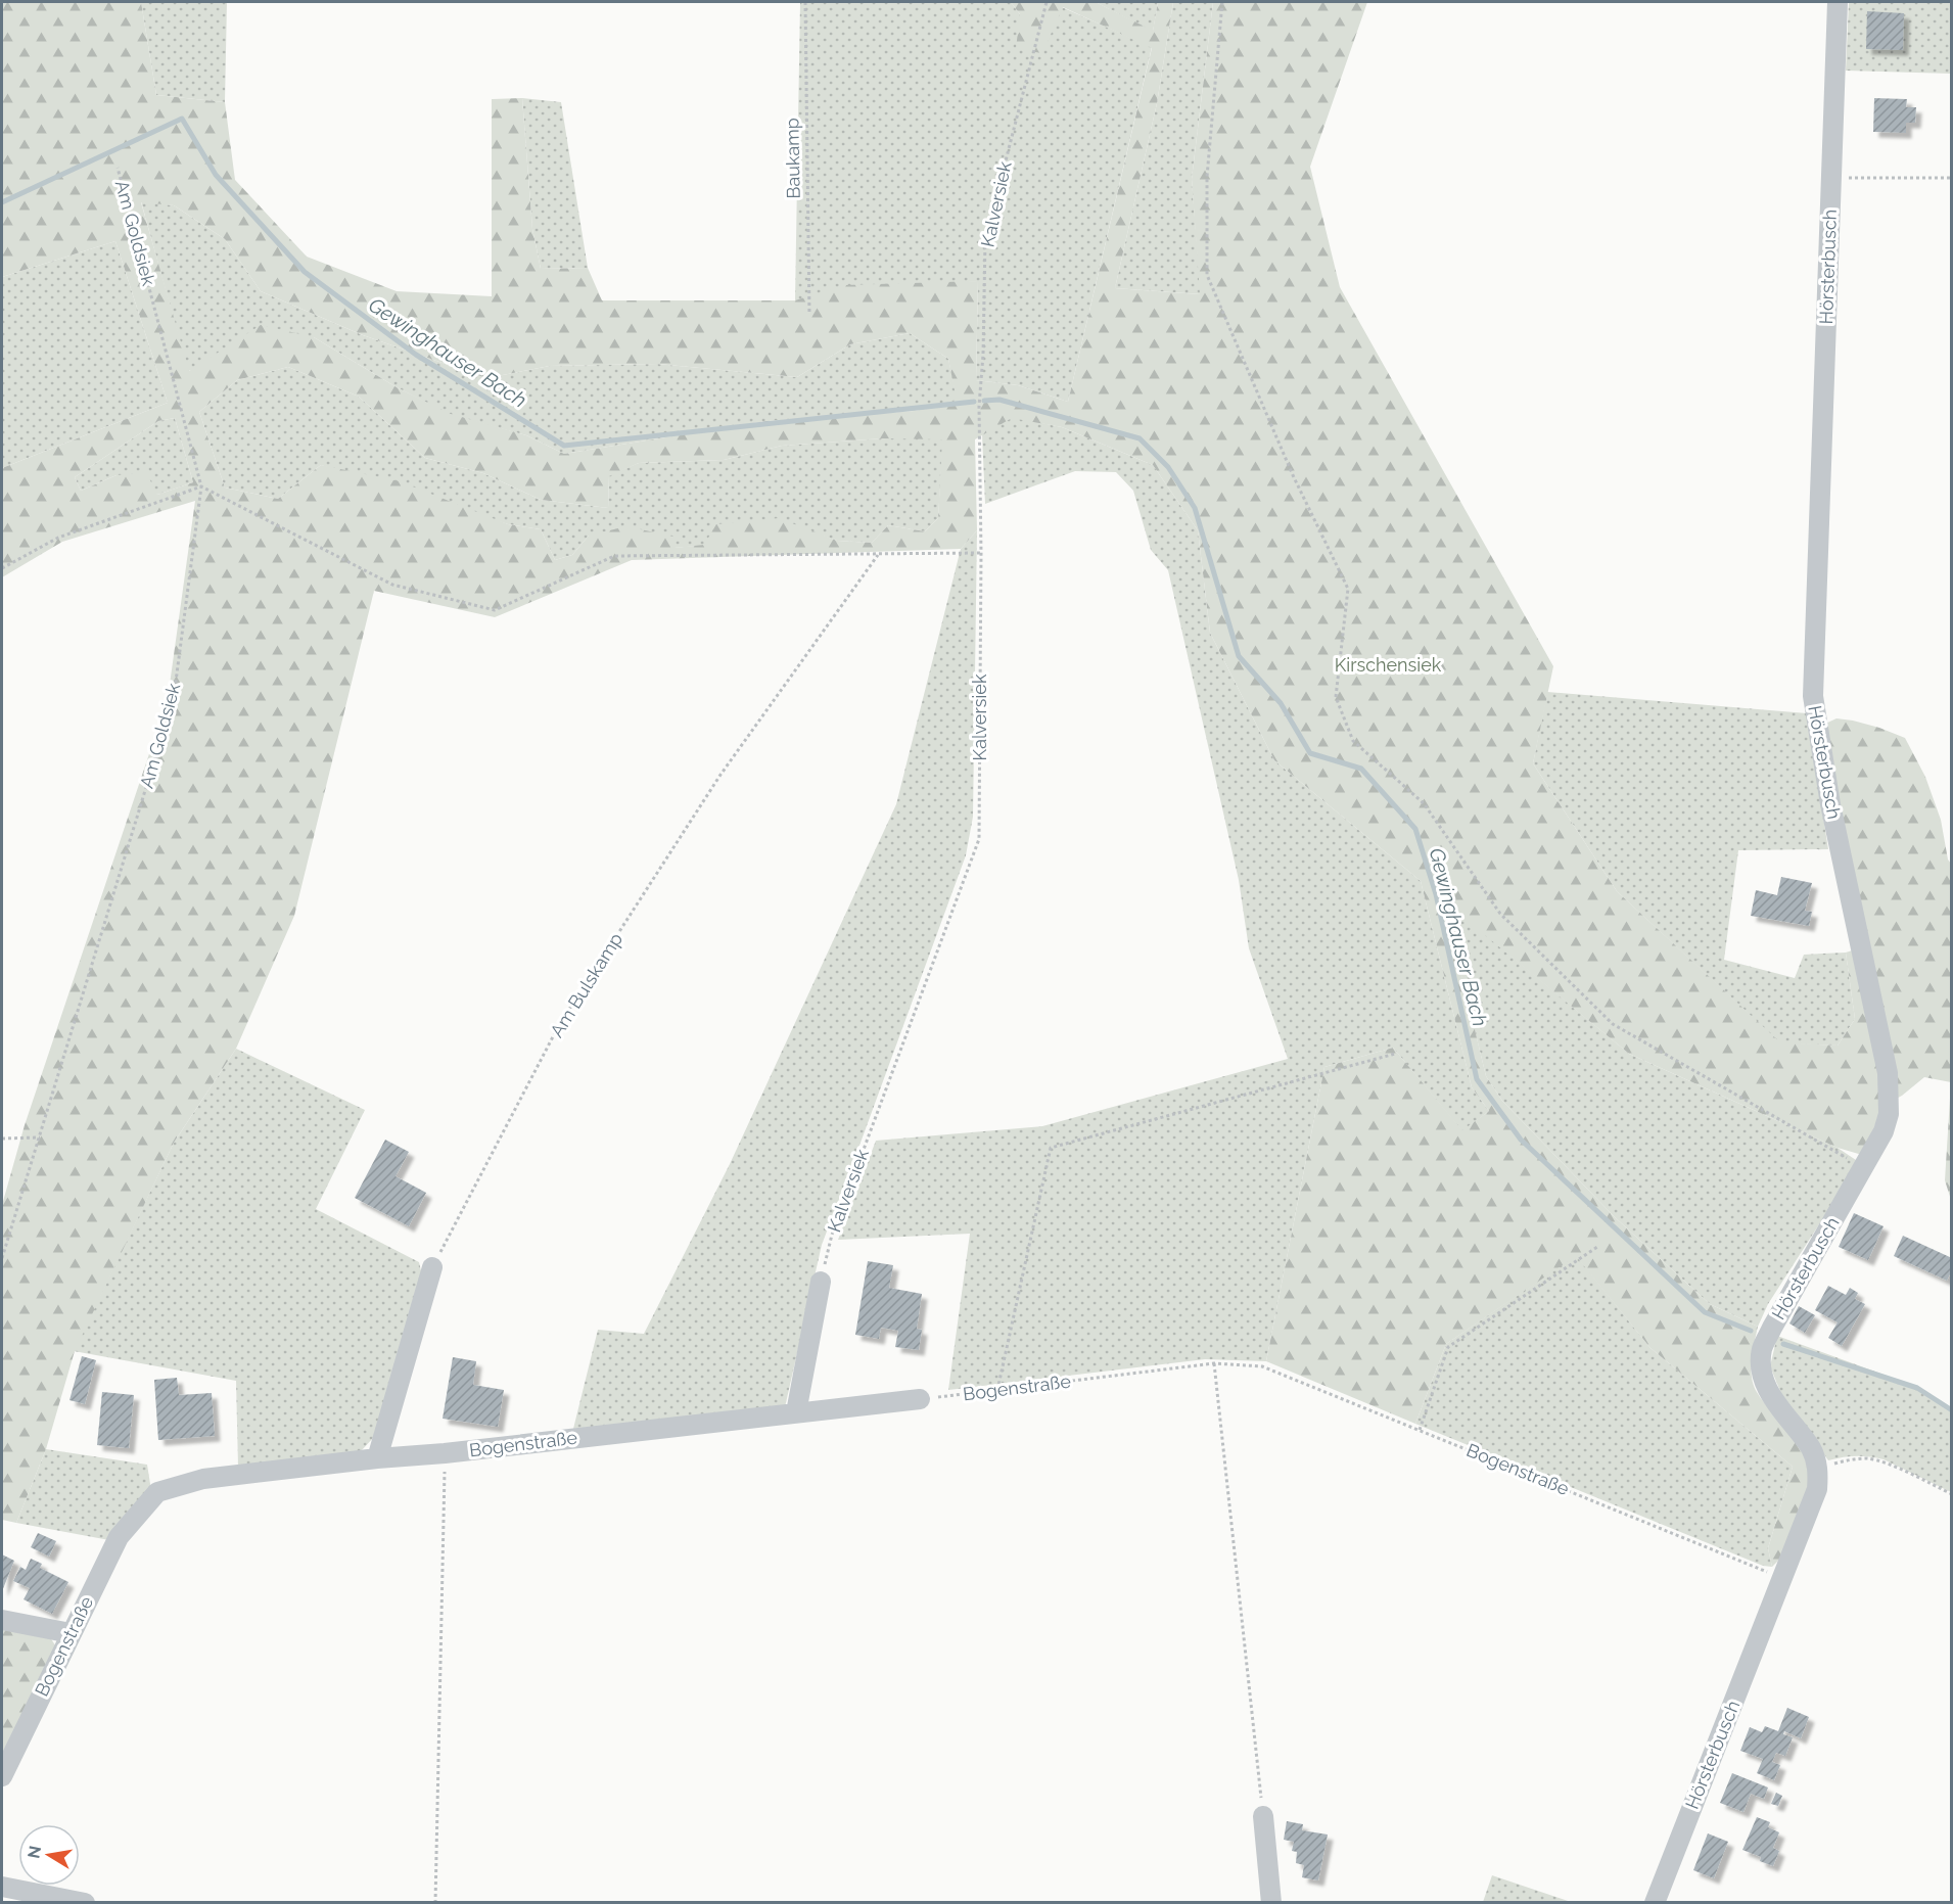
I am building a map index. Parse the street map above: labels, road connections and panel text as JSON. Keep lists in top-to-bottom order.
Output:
{
  "streets": {
    "street": ["Hörsterbusch", "Bogenstraße"],
    "path": [
      "Baukamp",
      "Kalversiek",
      "Am Goldsiek",
      "Am Bulskamp"
    ]
  },
  "crossings": [
    ["Hörsterbusch", "Bogenstraße"]
  ],
  "water": ["Gewinghauser Bach"],
  "parks": ["Kirschensiek"],
  "north": "left"
}
